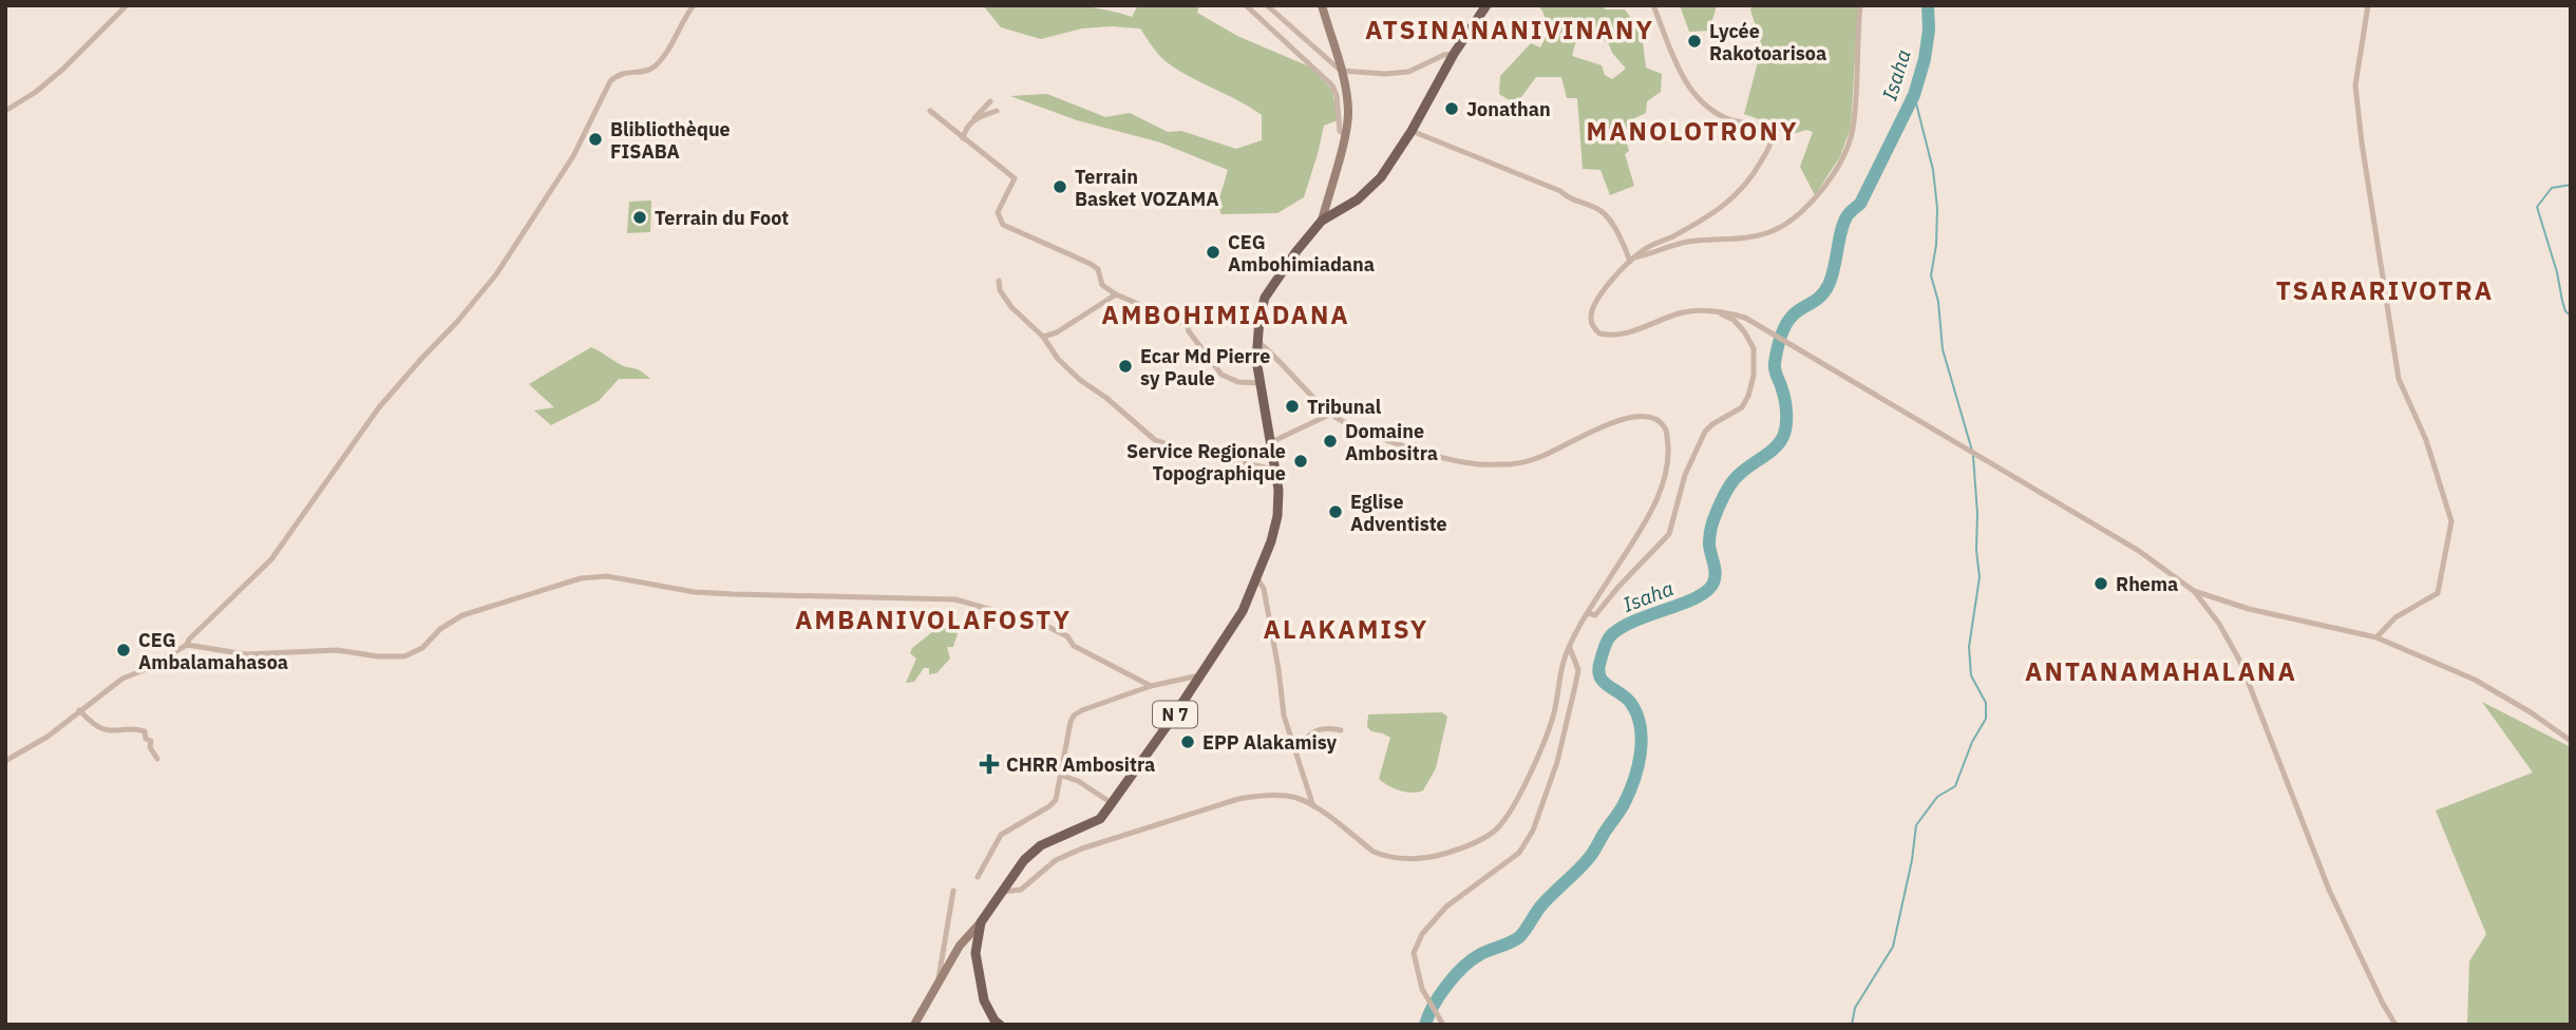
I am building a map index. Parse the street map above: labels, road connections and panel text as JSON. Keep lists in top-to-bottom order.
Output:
{
  "streets": {
    "main road": ["N 7"]
  },
  "districts": [
    "ATSINANANIVINANY",
    "MANOLOTRONY",
    "TSARARIVOTRA",
    "AMBOHIMIADANA",
    "AMBANIVOLAFOSTY",
    "ALAKAMISY",
    "ANTANAMAHALANA"
  ],
  "water": ["Isaha"],
  "places": {
    "other": [
      "Lycée Rakotoarisoa",
      "Jonathan",
      "Blibliothèque FISABA",
      "Terrain Basket VOZAMA",
      "Terrain du Foot",
      "CEG Ambohimiadana",
      "Ecar Md Pierre sy Paule",
      "Tribunal",
      "Domaine Ambositra",
      "Service Regionale Topographique",
      "Eglise Adventiste",
      "Rhema",
      "CEG Ambalamahasoa",
      "EPP Alakamisy"
    ],
    "health": ["CHRR Ambositra"]
  }
}
